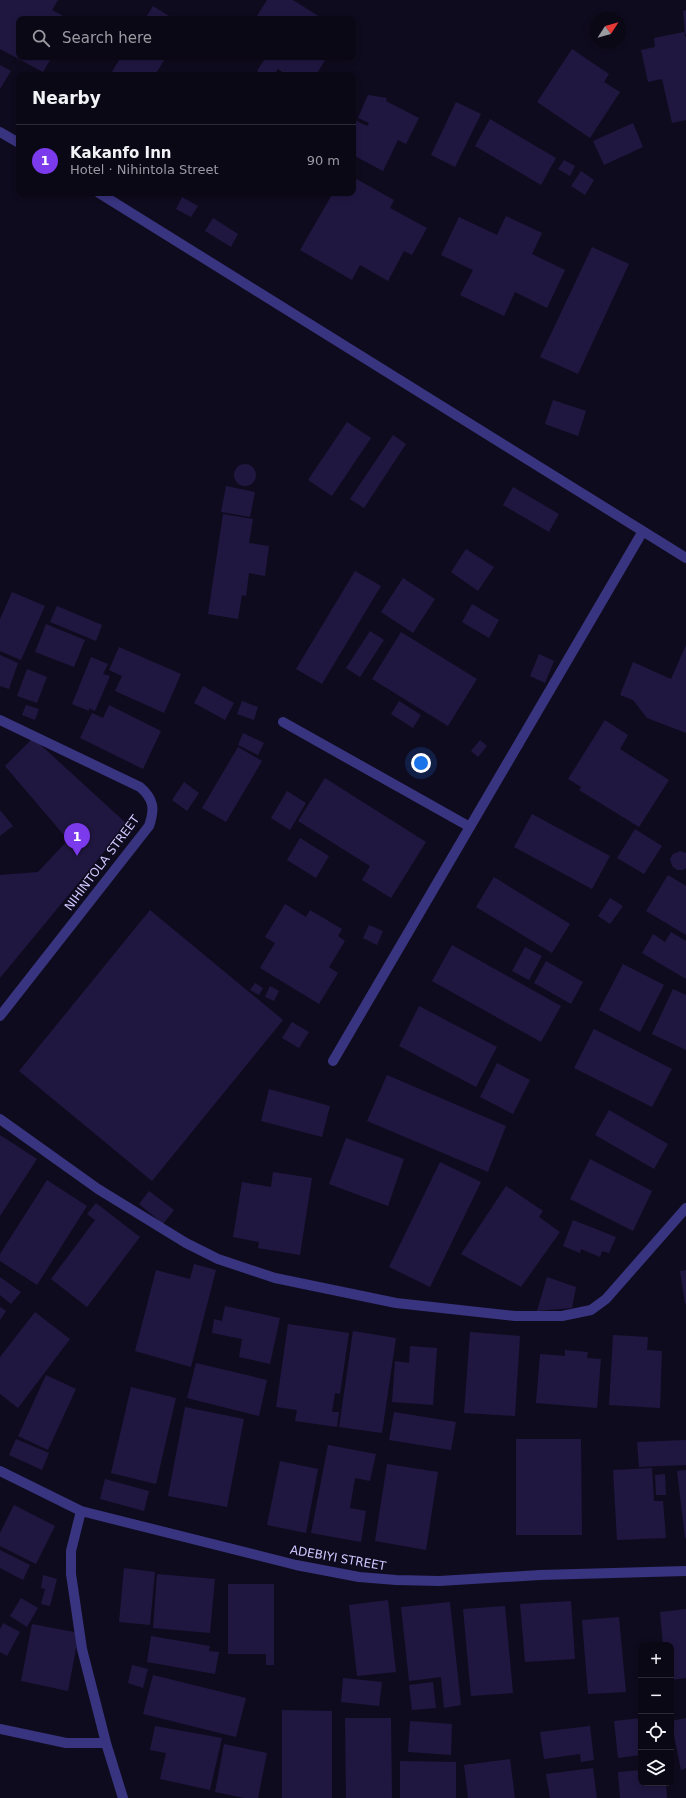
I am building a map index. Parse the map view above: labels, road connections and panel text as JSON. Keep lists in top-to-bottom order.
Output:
{
  "streets": {
    "street": ["NIHINTOLA STREET", "ADEBIYI STREET"]
  },
  "north": "top right",
  "page": {
    "search": "Search here",
    "heading": "Nearby",
    "list": [
      {
        "mark": "1",
        "name": "Kakanfo Inn",
        "note": "Hotel · Nihintola Street",
        "value": "90 m"
      }
    ],
    "pins": "1",
    "map_buttons": ["+", "−"]
  }
}
